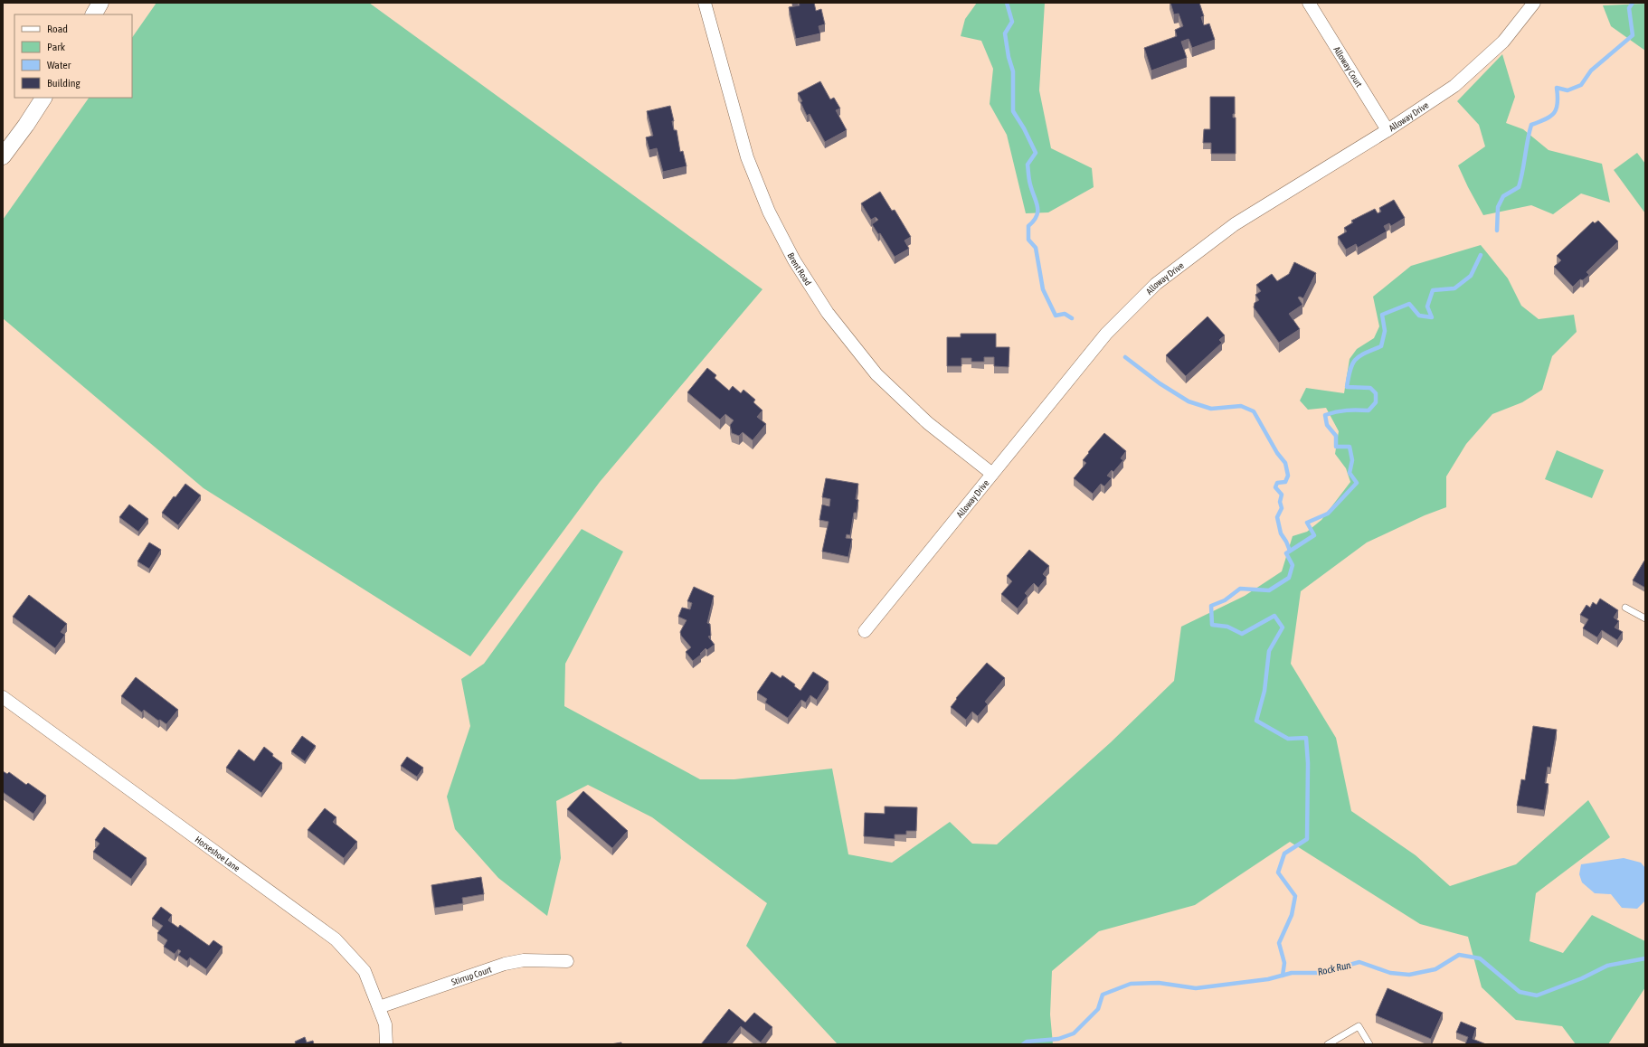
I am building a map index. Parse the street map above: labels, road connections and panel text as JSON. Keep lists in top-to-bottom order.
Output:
{
  "streets": {
    "street": [
      "Alloway Court",
      "Alloway Drive",
      "Brent Road",
      "Horseshoe Lane",
      "Stirrup Court"
    ]
  },
  "crossings": [
    ["Alloway Court", "Alloway Drive"],
    ["Alloway Drive", "Brent Road"],
    ["Horseshoe Lane", "Stirrup Court"]
  ],
  "water": ["Rock Run"],
  "legend": [
    "Road",
    "Park",
    "Water",
    "Building"
  ]
}
